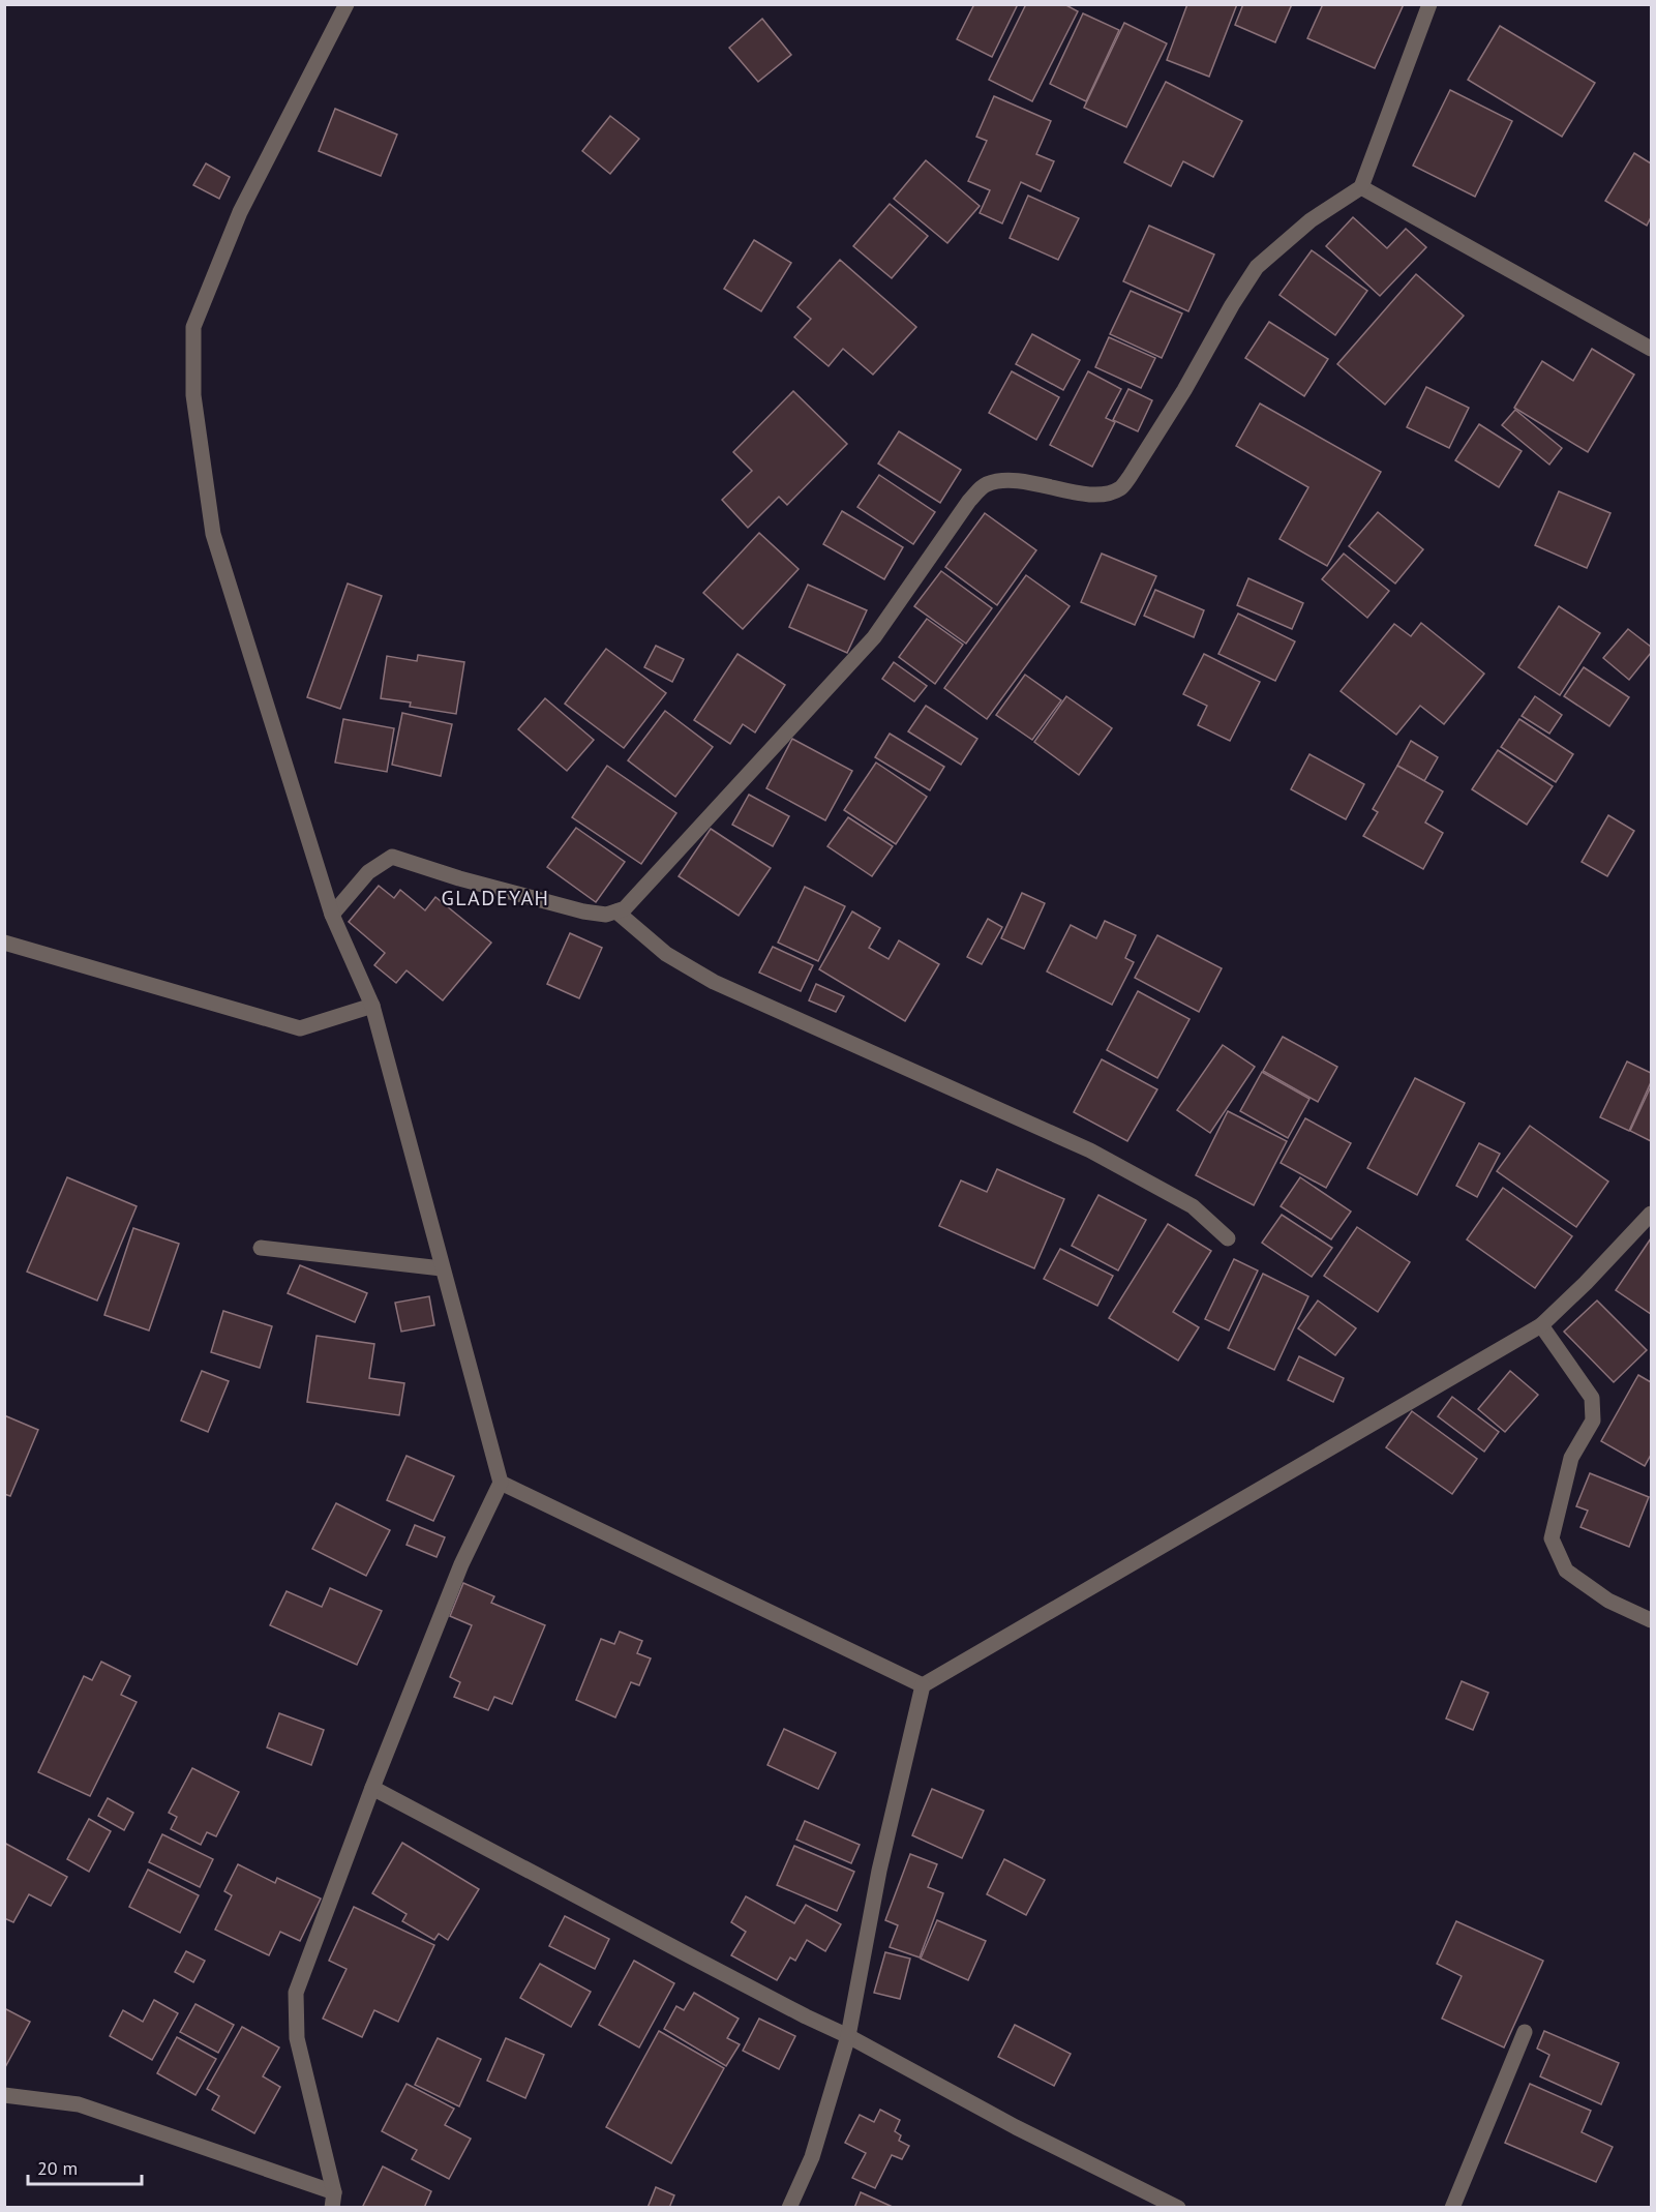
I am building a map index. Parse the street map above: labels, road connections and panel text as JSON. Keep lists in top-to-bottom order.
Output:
{
  "districts": ["GLADEYAH"],
  "scale_bar": "20 m"
}
